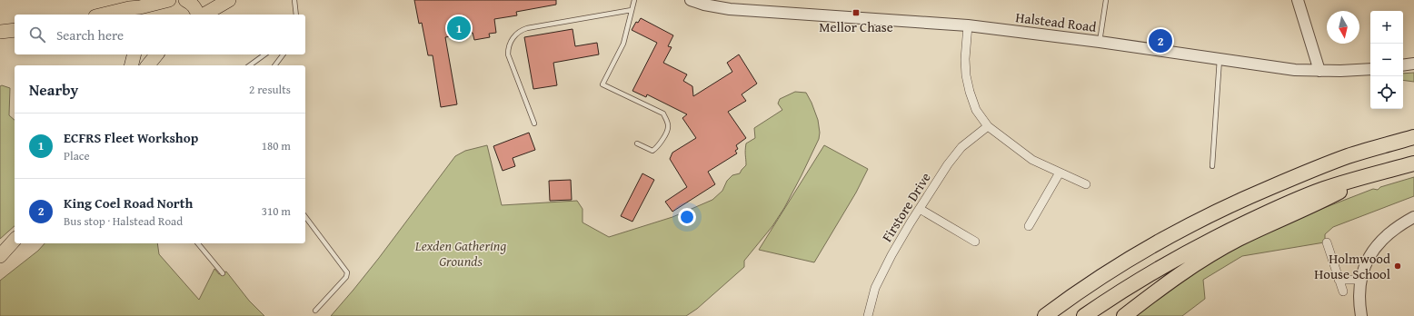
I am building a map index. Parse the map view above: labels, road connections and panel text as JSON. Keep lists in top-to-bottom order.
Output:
{
  "streets": {
    "street": ["Halstead Road", "Firstore Drive"]
  },
  "parks": ["Lexden Gathering Grounds"],
  "places": {
    "transit": ["Mellor Chase"],
    "other": ["Holmwood House School"]
  },
  "north": "bottom",
  "page": {
    "map_buttons": ["+", "−"],
    "pins": ["1", "2"],
    "search": "Search here",
    "heading": ["Nearby", "2 results"],
    "list": [
      {
        "mark": "1",
        "name": "ECFRS Fleet Workshop",
        "note": "Place",
        "value": "180 m"
      },
      {
        "mark": "2",
        "name": "King Coel Road North",
        "note": "Bus stop · Halstead Road",
        "value": "310 m"
      }
    ]
  }
}
